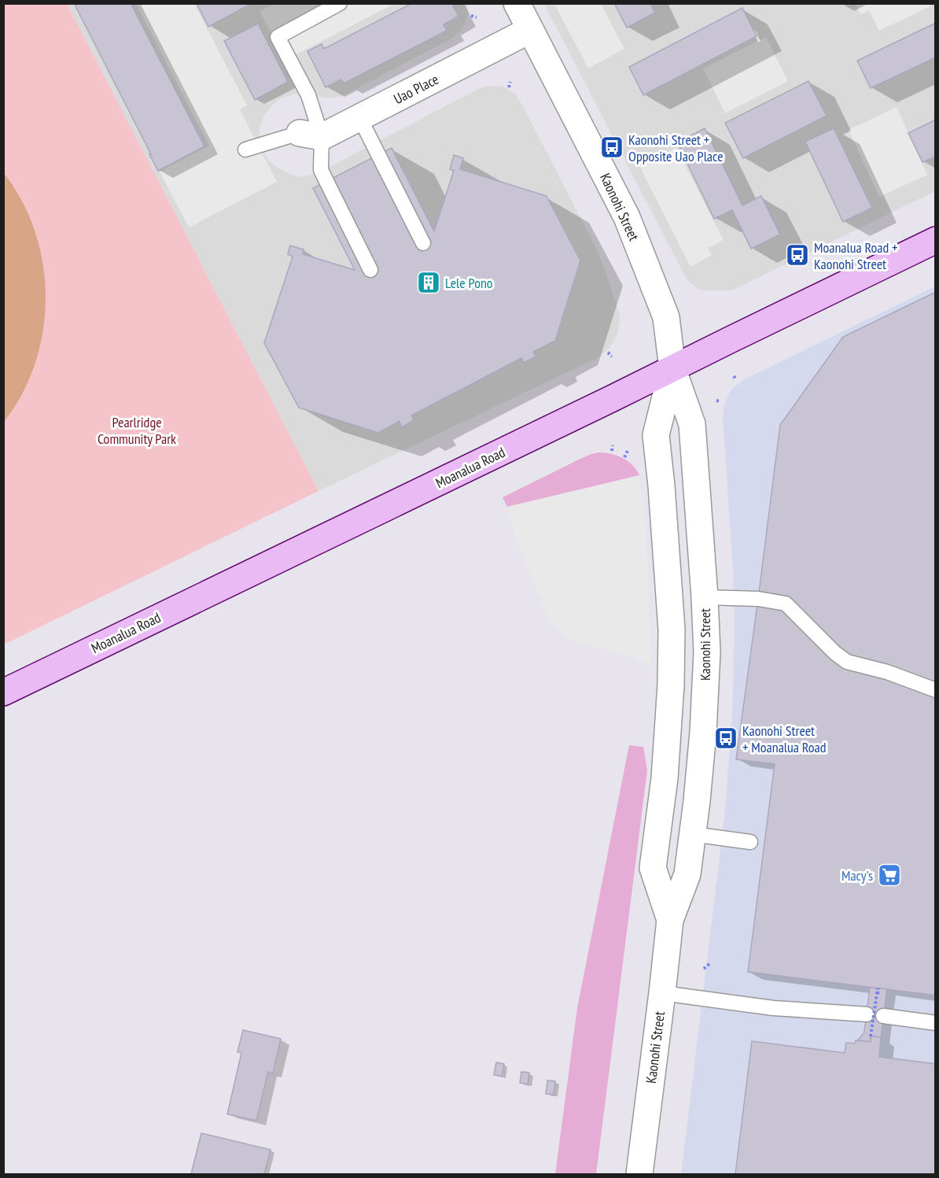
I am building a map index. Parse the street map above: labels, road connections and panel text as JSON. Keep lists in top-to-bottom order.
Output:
{
  "streets": {
    "main road": ["Moanalua Road"],
    "street": ["Uao Place", "Kaonohi Street"]
  },
  "crossings": [
    ["Uao Place", "Kaonohi Street"],
    ["Kaonohi Street", "Moanalua Road"]
  ],
  "parks": ["Pearlridge Community Park"],
  "places": {
    "bus stop": ["Kaonohi Street + Opposite Uao Place", "Moanalua Road + Kaonohi Street", "Kaonohi Street + Moanalua Road"],
    "building": ["Lele Pono"],
    "supermarket": ["Macy's"]
  }
}
